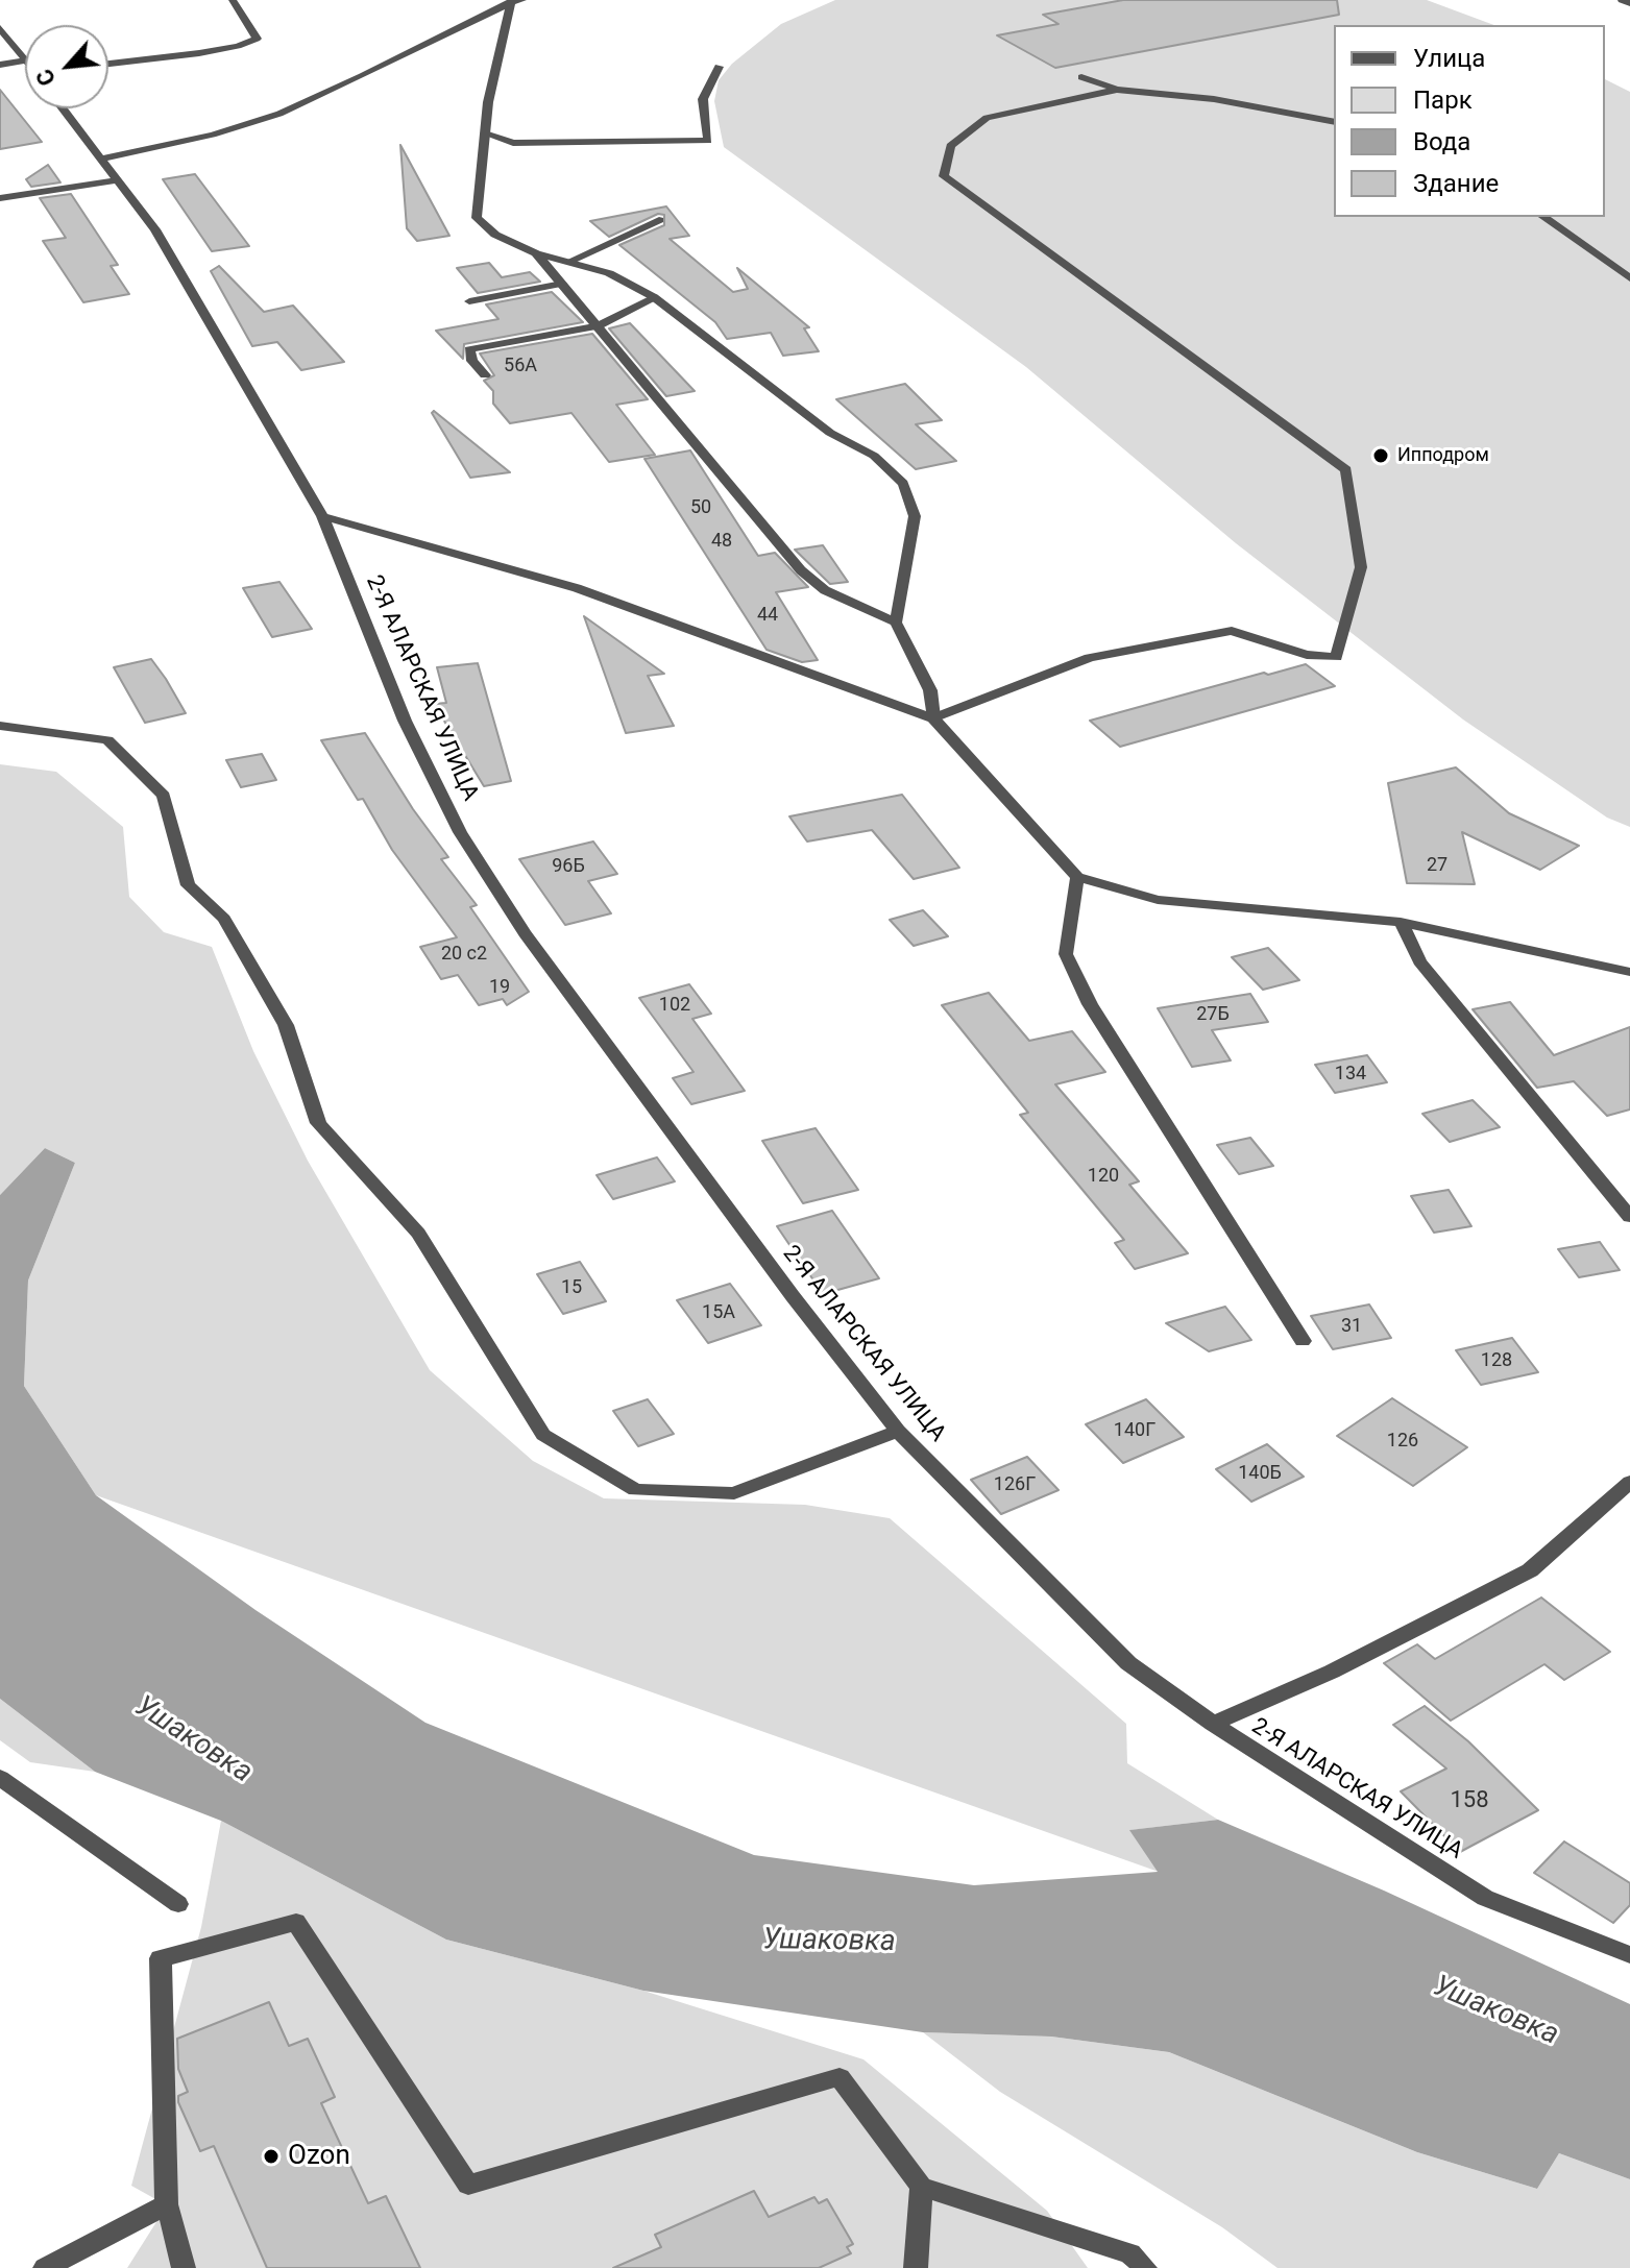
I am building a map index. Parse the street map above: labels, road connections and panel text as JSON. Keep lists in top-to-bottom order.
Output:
{
  "streets": {
    "street": ["2-Я АЛАРСКАЯ УЛИЦА"]
  },
  "water": ["Ушаковка"],
  "places": ["Ипподром", "Ozon"],
  "house_numbers": [
    "56А",
    "50",
    "48",
    "44",
    "27",
    "96Б",
    "20 с2",
    "19",
    "102",
    "27Б",
    "134",
    "120",
    "15",
    "15А",
    "31",
    "128",
    "140Г",
    "126",
    "140Б",
    "126Г",
    "158"
  ],
  "legend": [
    "Улица",
    "Парк",
    "Вода",
    "Здание"
  ],
  "north": "bottom left"
}
